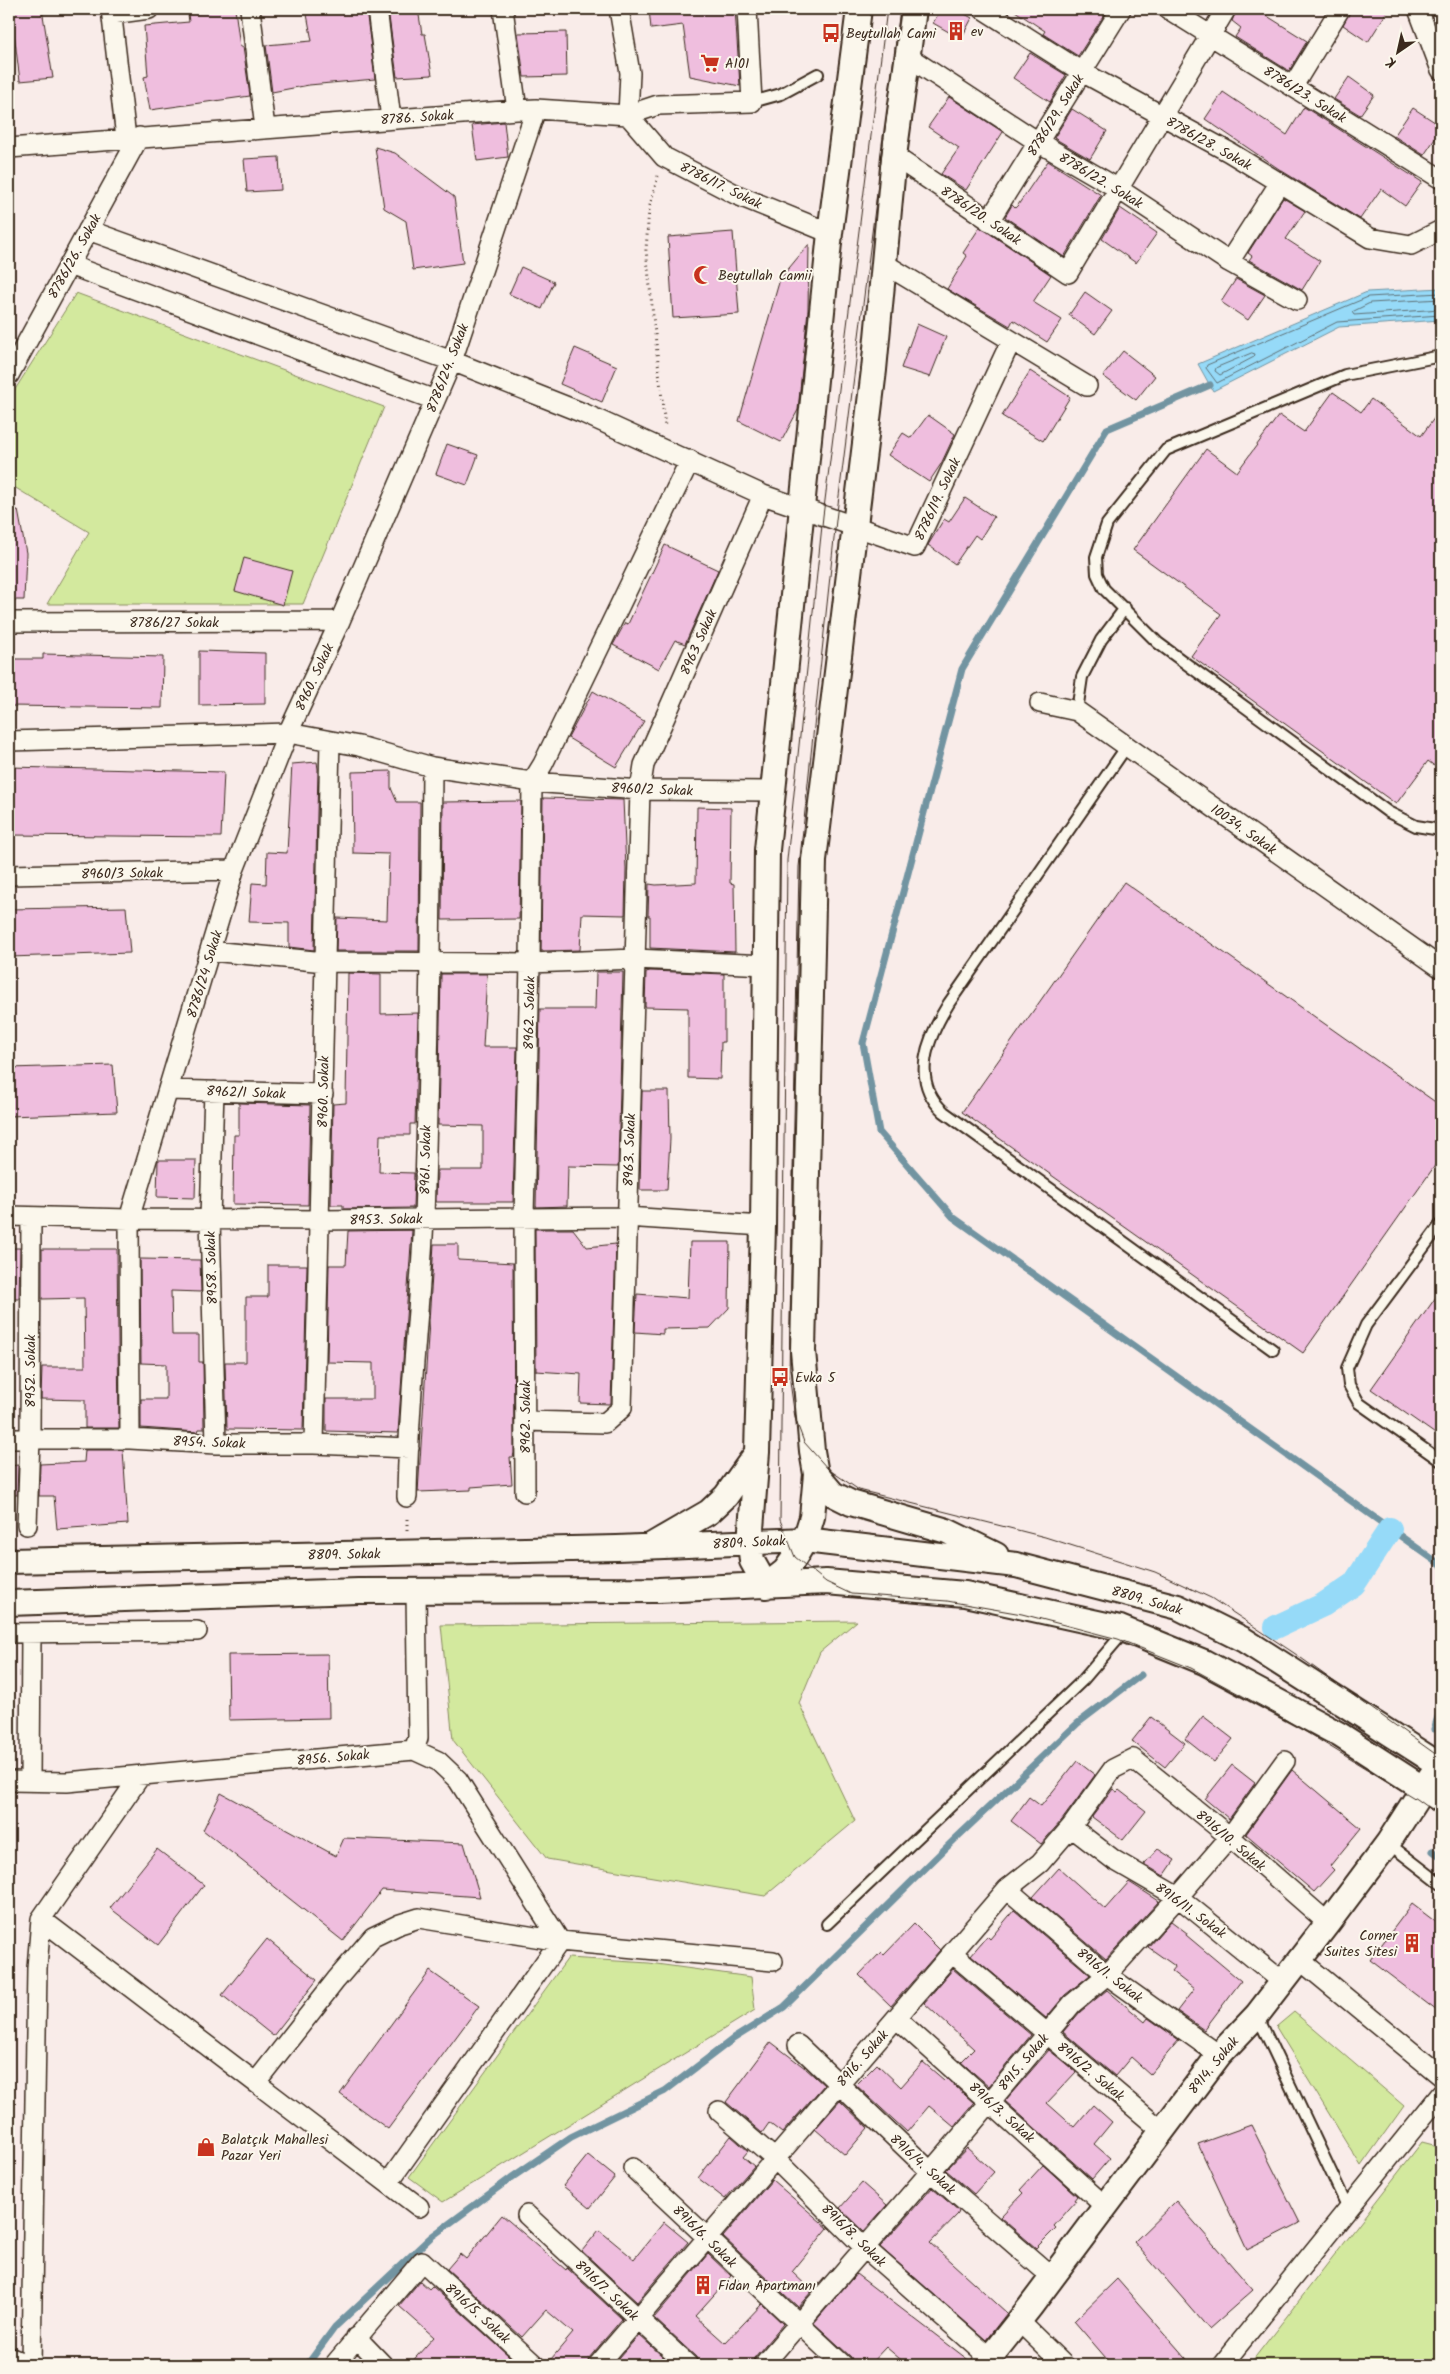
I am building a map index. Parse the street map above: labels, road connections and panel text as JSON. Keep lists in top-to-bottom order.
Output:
{
  "streets": {
    "street": [
      "8786/23. Sokak",
      "8786/29. Sokak",
      "8786. Sokak",
      "8786/28. Sokak",
      "8786/22. Sokak",
      "8786/17. Sokak",
      "8786/20. Sokak",
      "8786/26. Sokak",
      "8786/24. Sokak",
      "8786/19. Sokak",
      "8786/27 Sokak",
      "8963 Sokak",
      "8960. Sokak",
      "8960/2 Sokak",
      "10034. Sokak",
      "8960/3 Sokak",
      "8786/24 Sokak",
      "8962. Sokak",
      "8962/1 Sokak",
      "8963. Sokak",
      "8961. Sokak",
      "8953. Sokak",
      "8958. Sokak",
      "8952. Sokak",
      "8954. Sokak",
      "8809. Sokak",
      "8956. Sokak",
      "8916/10. Sokak",
      "8916/11. Sokak",
      "8916/1. Sokak",
      "8916. Sokak",
      "8915. Sokak",
      "8914. Sokak",
      "8916/2. Sokak",
      "8916/3. Sokak",
      "8916/4. Sokak",
      "8916/8. Sokak",
      "8916/6. Sokak",
      "8916/7. Sokak",
      "8916/5. Sokak"
    ]
  },
  "crossings": [
    ["8786/29. Sokak", "8786/28. Sokak"],
    ["8786/29. Sokak", "8786/22. Sokak"],
    ["8786/29. Sokak", "8786/20. Sokak"],
    ["8786. Sokak", "8786/17. Sokak"],
    ["8786. Sokak", "8786/26. Sokak"],
    ["8786. Sokak", "8786/24. Sokak"],
    ["8786/22. Sokak", "8786/20. Sokak"],
    ["8786/26. Sokak", "8786/19. Sokak"],
    ["8786/24. Sokak", "8786/19. Sokak"],
    ["8786/24. Sokak", "8786/27 Sokak"],
    ["8786/24. Sokak", "8960. Sokak"],
    ["8786/19. Sokak", "8963 Sokak"],
    ["8786/27 Sokak", "8960. Sokak"],
    ["8963 Sokak", "8960/2 Sokak"],
    ["8963 Sokak", "8963. Sokak"],
    ["8960. Sokak", "8786/24 Sokak"],
    ["8960. Sokak", "8962/1 Sokak"],
    ["8960. Sokak", "8953. Sokak"],
    ["8960. Sokak", "8954. Sokak"],
    ["8960/2 Sokak", "8962. Sokak"],
    ["8960/2 Sokak", "8963. Sokak"],
    ["8960/3 Sokak", "8786/24 Sokak"],
    ["8786/24 Sokak", "8962/1 Sokak"],
    ["8786/24 Sokak", "8953. Sokak"],
    ["8786/24 Sokak", "8954. Sokak"],
    ["8962. Sokak", "8963. Sokak"],
    ["8962. Sokak", "8953. Sokak"],
    ["8962/1 Sokak", "8958. Sokak"],
    ["8963. Sokak", "8953. Sokak"],
    ["8961. Sokak", "8953. Sokak"],
    ["8961. Sokak", "8954. Sokak"],
    ["8953. Sokak", "8958. Sokak"],
    ["8953. Sokak", "8952. Sokak"],
    ["8958. Sokak", "8954. Sokak"],
    ["8952. Sokak", "8954. Sokak"],
    ["8809. Sokak", "8914. Sokak"],
    ["8916/10. Sokak", "8916. Sokak"],
    ["8916/10. Sokak", "8915. Sokak"],
    ["8916/10. Sokak", "8914. Sokak"],
    ["8916/11. Sokak", "8916. Sokak"],
    ["8916/11. Sokak", "8915. Sokak"],
    ["8916/11. Sokak", "8914. Sokak"],
    ["8916/1. Sokak", "8916. Sokak"],
    ["8916/1. Sokak", "8915. Sokak"],
    ["8916/1. Sokak", "8914. Sokak"],
    ["8916. Sokak", "8916/2. Sokak"],
    ["8916. Sokak", "8916/3. Sokak"],
    ["8916. Sokak", "8916/4. Sokak"],
    ["8916. Sokak", "8916/8. Sokak"],
    ["8916. Sokak", "8916/6. Sokak"],
    ["8916. Sokak", "8916/7. Sokak"],
    ["8915. Sokak", "8916/2. Sokak"],
    ["8915. Sokak", "8916/3. Sokak"],
    ["8915. Sokak", "8916/4. Sokak"],
    ["8915. Sokak", "8916/8. Sokak"],
    ["8915. Sokak", "8916/6. Sokak"],
    ["8914. Sokak", "8916/2. Sokak"],
    ["8914. Sokak", "8916/3. Sokak"],
    ["8914. Sokak", "8916/4. Sokak"],
    ["8914. Sokak", "8916/8. Sokak"]
  ],
  "places": {
    "building": ["ev", "Corner Suites Sitesi", "Fidan Apartmanı"],
    "bus stop": ["Beytullah Cami", "Evka 5"],
    "supermarket": ["A101"],
    "mosque": ["Beytullah Camii"],
    "shop": ["Balatçık Mahallesi Pazar Yeri"]
  },
  "north": "bottom left"
}
